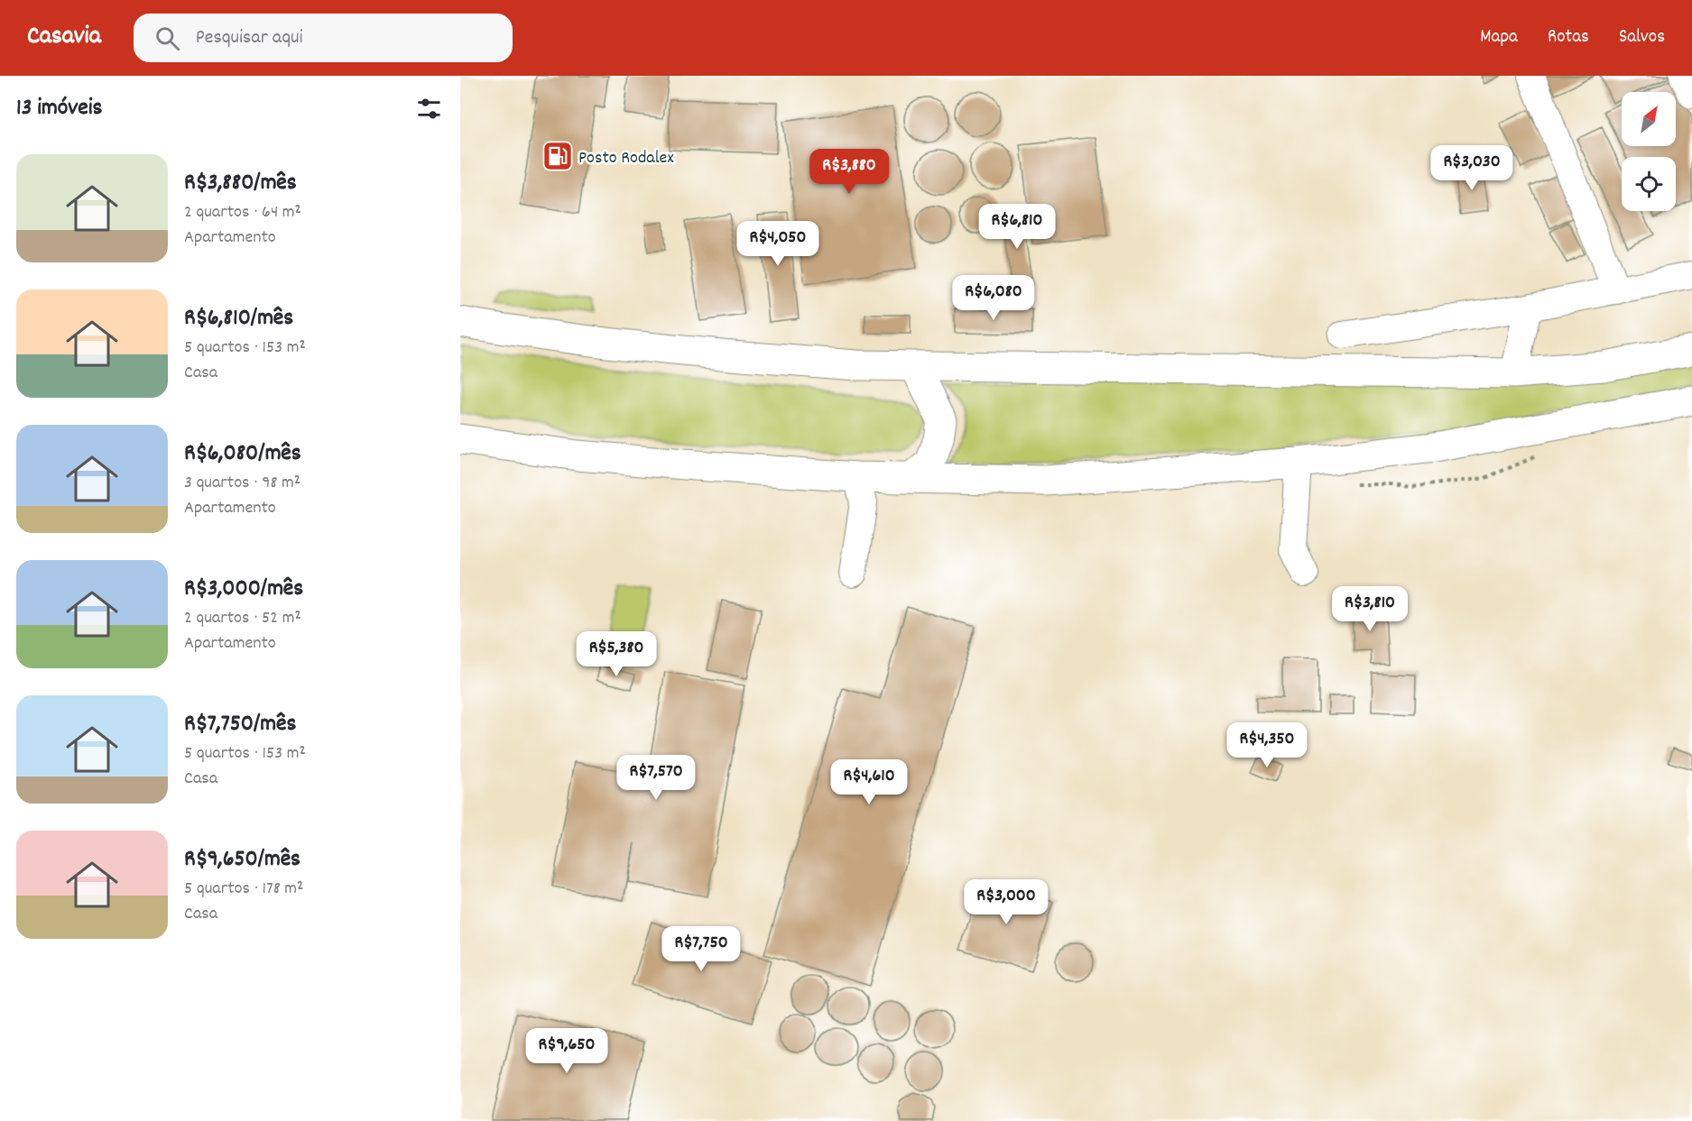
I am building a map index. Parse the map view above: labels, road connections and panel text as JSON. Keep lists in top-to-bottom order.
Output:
{
  "places": {
    "fuel station": ["Posto Rodalex"]
  },
  "north": "top right",
  "page": {
    "header": "Casavia",
    "search": "Pesquisar aqui",
    "nav": ["Mapa", "Rotas", "Salvos"],
    "heading": "13 imóveis",
    "list": [
      {
        "name": "R$3,880/mês",
        "note": "2 quartos · 64 m² · Apartamento"
      },
      {
        "name": "R$6,810/mês",
        "note": "5 quartos · 153 m² · Casa"
      },
      {
        "name": "R$6,080/mês",
        "note": "3 quartos · 98 m² · Apartamento"
      },
      {
        "name": "R$3,000/mês",
        "note": "2 quartos · 52 m² · Apartamento"
      },
      {
        "name": "R$7,750/mês",
        "note": "5 quartos · 153 m² · Casa"
      },
      {
        "name": "R$9,650/mês",
        "note": "5 quartos · 178 m² · Casa"
      }
    ],
    "price": [
      "R$3,030",
      "R$3,880",
      "R$6,810",
      "R$4,050",
      "R$6,080",
      "R$3,810",
      "R$5,380",
      "R$4,350",
      "R$7,570",
      "R$4,610",
      "R$3,000",
      "R$7,750",
      "R$9,650"
    ]
  }
}
